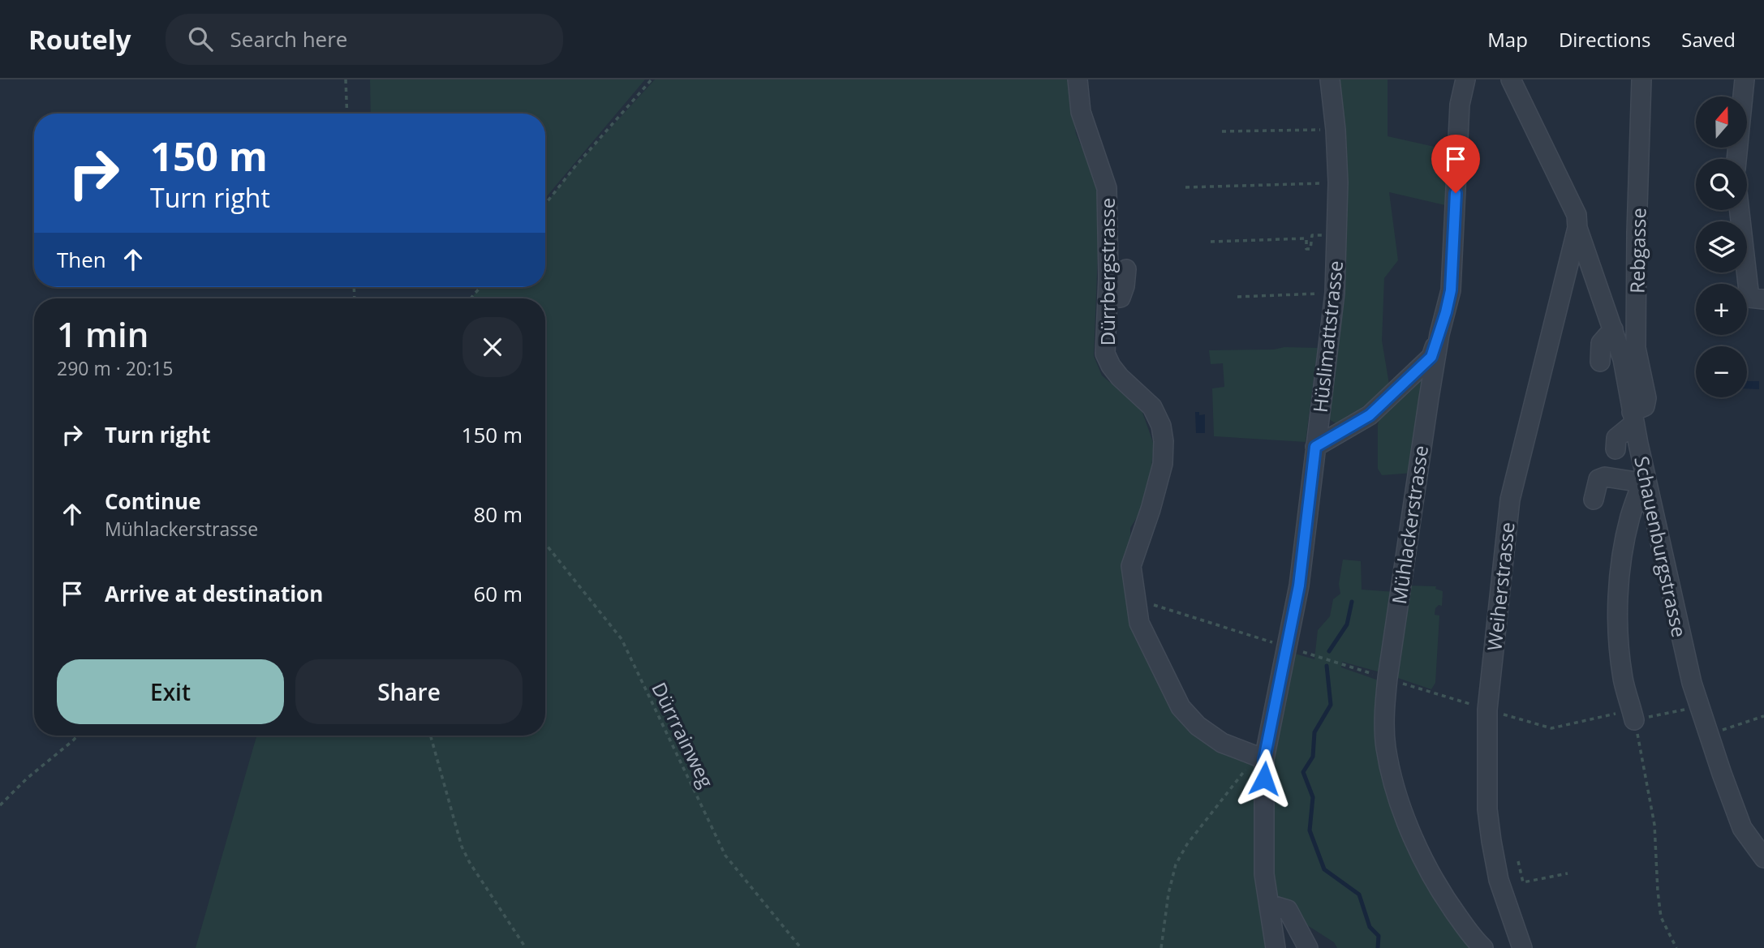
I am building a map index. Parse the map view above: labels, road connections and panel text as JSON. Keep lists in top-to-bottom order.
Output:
{
  "streets": {
    "street": [
      "Rebgasse",
      "Dürrbergstrasse",
      "Hüslimattstrasse",
      "Mühlackerstrasse",
      "Schauenburgstrasse",
      "Weiherstrasse"
    ],
    "path": ["Dürrrainweg"]
  },
  "crossings": [
    ["Rebgasse", "Schauenburgstrasse"],
    ["Dürrbergstrasse", "Hüslimattstrasse"],
    ["Schauenburgstrasse", "Weiherstrasse"]
  ],
  "north": "top",
  "page": {
    "header": "Routely",
    "search": "Search here",
    "nav": ["Map", "Directions", "Saved"],
    "map_buttons": ["+", "−"],
    "turn": ["150 m", "Turn right"],
    "then": "Then",
    "heading": ["1 min", "290 m · 20:15"],
    "list": [
      {
        "name": "Turn right",
        "value": "150 m"
      },
      {
        "name": "Continue",
        "note": "Mühlackerstrasse",
        "value": "80 m"
      },
      {
        "name": "Arrive at destination",
        "value": "60 m"
      }
    ],
    "buttons": ["Exit", "Share"]
  }
}
